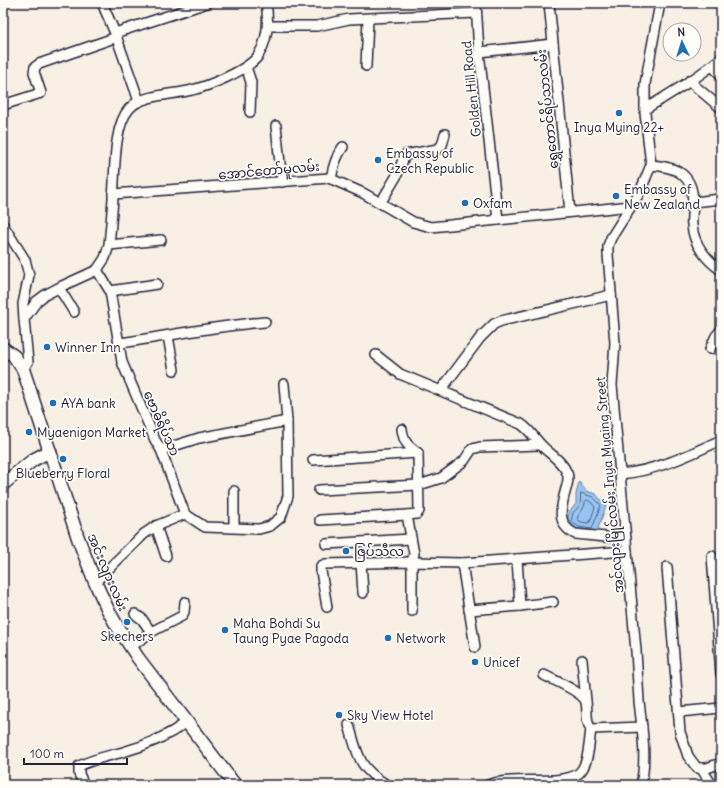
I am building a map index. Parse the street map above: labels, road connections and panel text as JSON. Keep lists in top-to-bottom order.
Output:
{
  "streets": {
    "main road": ["အင်းလျားလမ်း"],
    "street": [
      "Golden Hill Road",
      "ရွှေတောင်ရိပ်သာလမ်း",
      "အောင်တော်မူလမ်း",
      "ဗောဓိရိပ်သာ",
      "အင်လျားမြိုင်လမ်း Inya Myaing Street"
    ]
  },
  "crossings": [
    ["Golden Hill Road", "အောင်တော်မူလမ်း"],
    ["ရွှေတောင်ရိပ်သာလမ်း", "အောင်တော်မူလမ်း"],
    ["အောင်တော်မူလမ်း", "အင်လျားမြိုင်လမ်း Inya Myaing Street"]
  ],
  "places": [
    "Inya Mying 22+",
    "Embassy of Czech Republic",
    "Embassy of New Zealand",
    "Oxfam",
    "Winner Inn",
    "AYA bank",
    "Myaenigon Market",
    "Blueberry Floral",
    "ဇြပ်သီလ",
    "Skechers",
    "Maha Bohdi Su Taung Pyae Pagoda",
    "Network",
    "Unicef",
    "Sky View Hotel"
  ],
  "scale_bar": "100 m",
  "north": "top"
}
